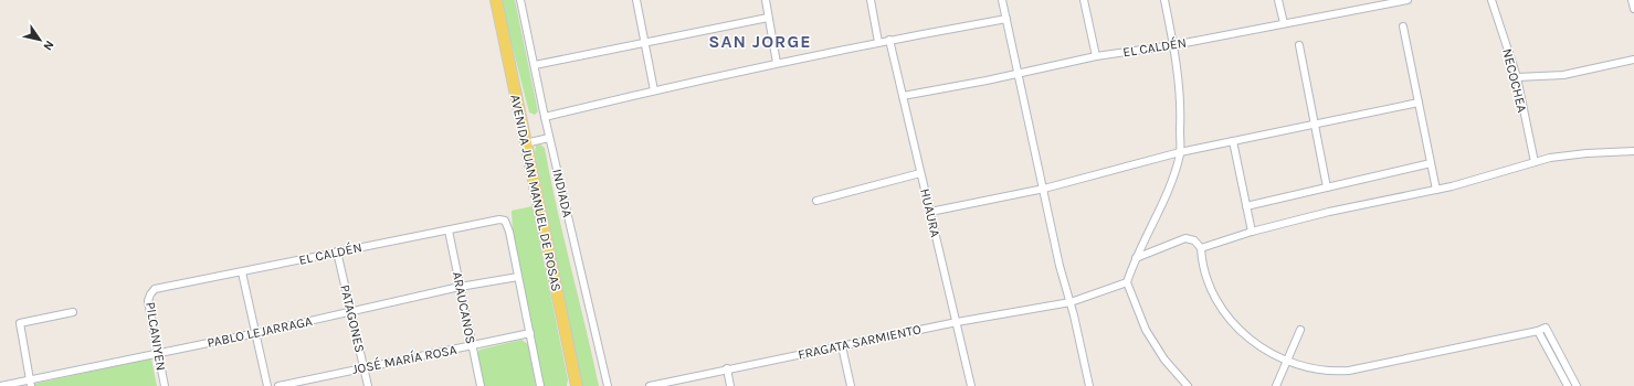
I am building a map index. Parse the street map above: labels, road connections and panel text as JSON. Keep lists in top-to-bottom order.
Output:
{
  "streets": {
    "main road": ["AVENIDA JUAN MANUEL DE ROSAS"],
    "street": [
      "EL CALDÉN",
      "NECOCHEA",
      "INDIADA",
      "HUAURA",
      "ARAUCANOS",
      "PATAGONES",
      "PABLO LEJARRAGA",
      "PILCANIYEN",
      "FRAGATA SARMIENTO",
      "JOSÉ MARÍA ROSA"
    ]
  },
  "crossings": [
    ["EL CALDÉN", "HUAURA"],
    ["EL CALDÉN", "ARAUCANOS"],
    ["EL CALDÉN", "PATAGONES"],
    ["EL CALDÉN", "PABLO LEJARRAGA"],
    ["EL CALDÉN", "PILCANIYEN"],
    ["HUAURA", "FRAGATA SARMIENTO"],
    ["ARAUCANOS", "PABLO LEJARRAGA"],
    ["ARAUCANOS", "JOSÉ MARÍA ROSA"],
    ["PATAGONES", "PABLO LEJARRAGA"],
    ["PATAGONES", "JOSÉ MARÍA ROSA"],
    ["PABLO LEJARRAGA", "PILCANIYEN"]
  ],
  "districts": ["SAN JORGE"],
  "north": "bottom right"
}
